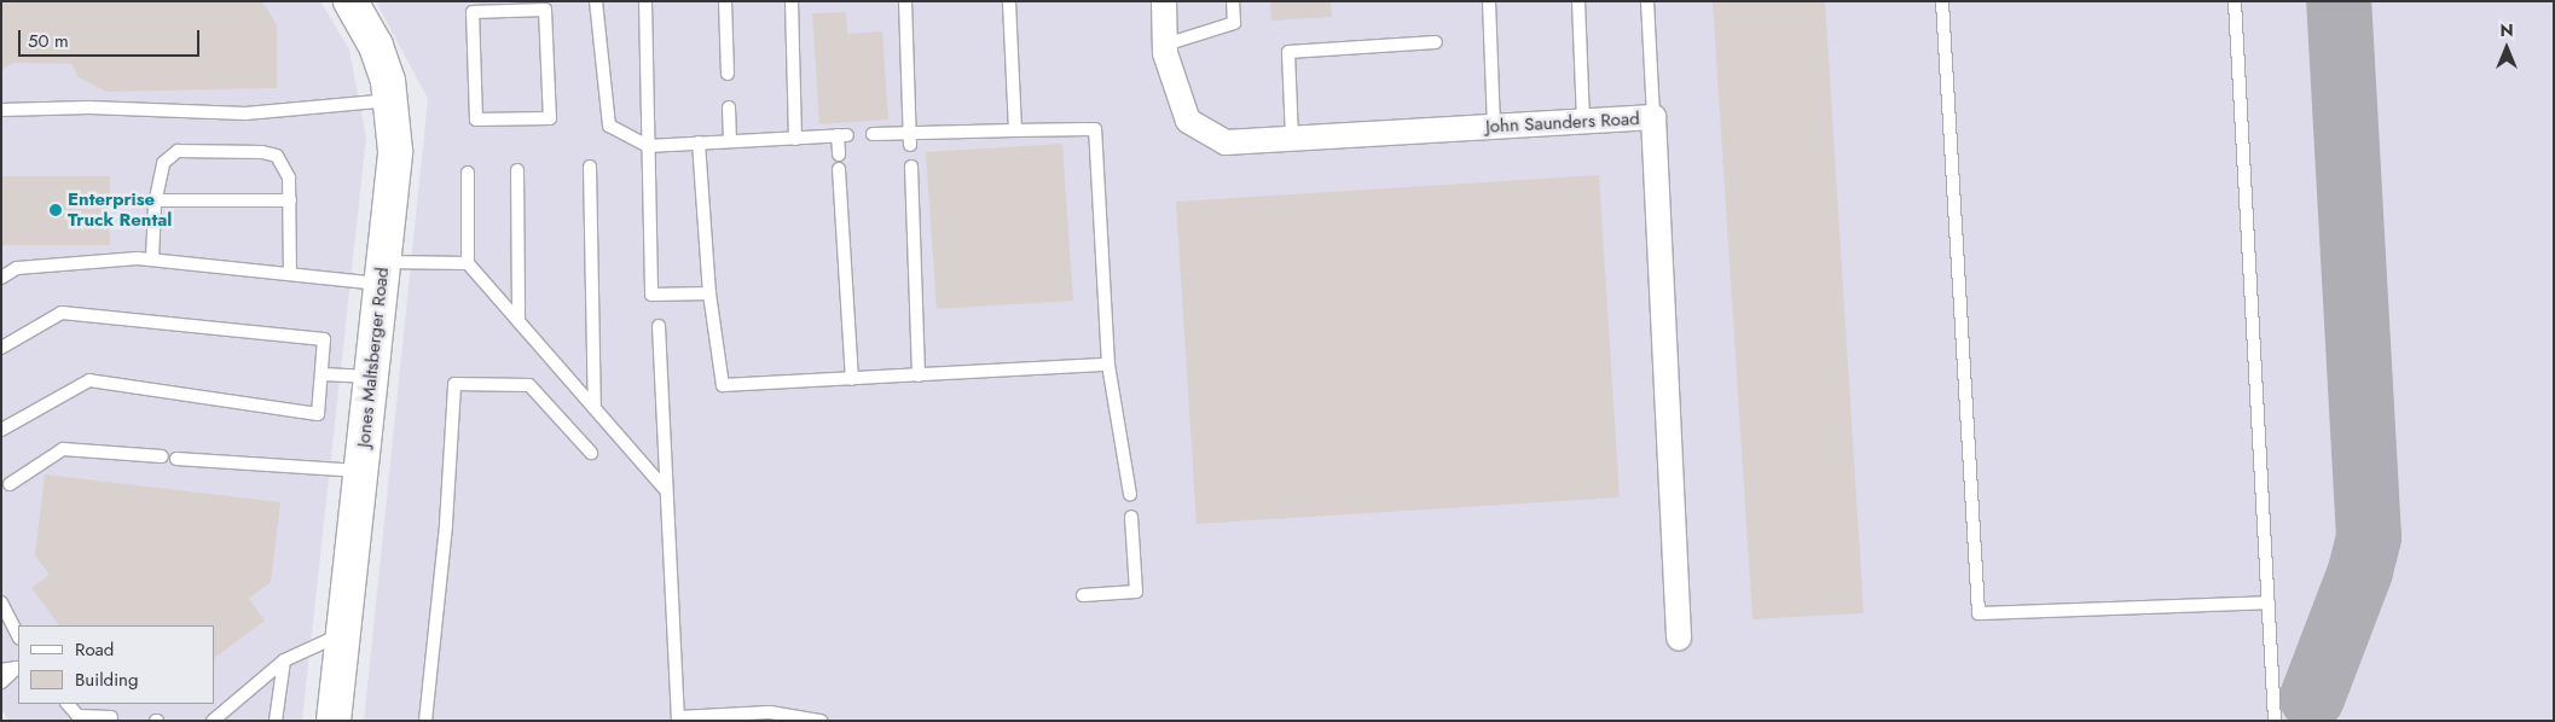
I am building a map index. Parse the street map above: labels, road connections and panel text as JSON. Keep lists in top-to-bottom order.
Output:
{
  "streets": {
    "street": ["John Saunders Road", "Jones Maltsberger Road"]
  },
  "places": ["Enterprise Truck Rental"],
  "legend": ["Road", "Building"],
  "scale_bar": "50 m",
  "north": "top"
}
